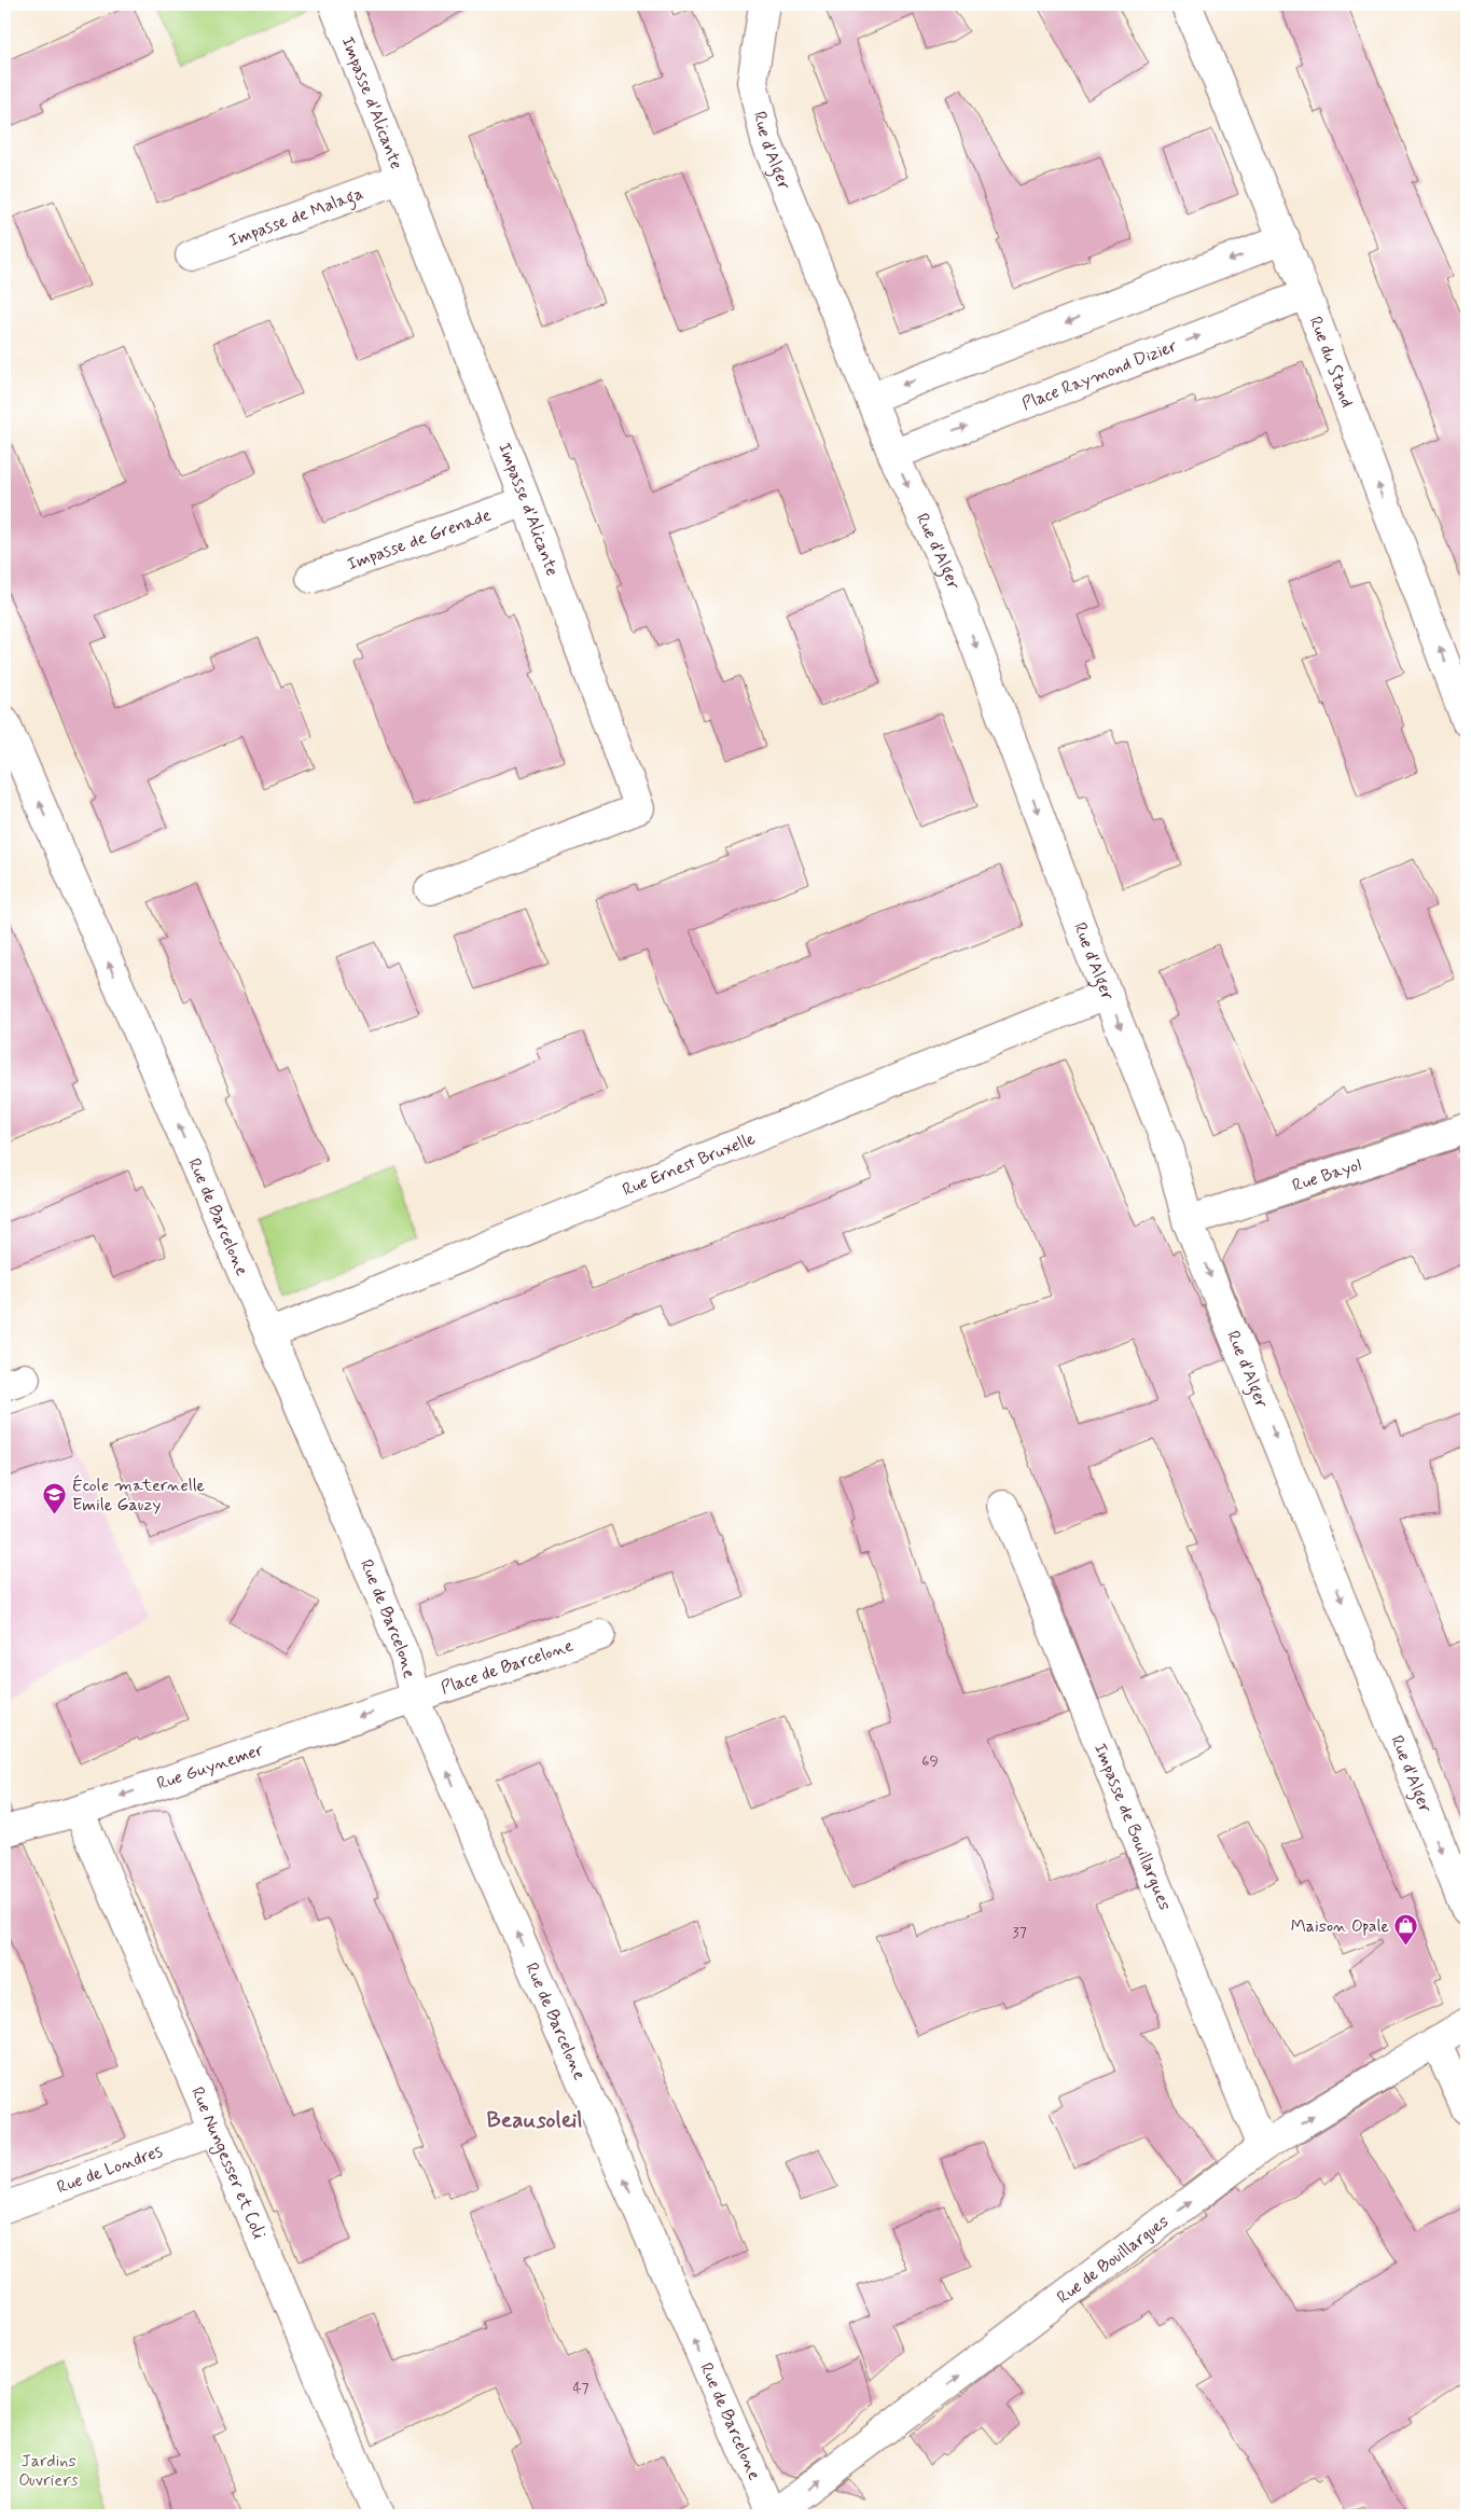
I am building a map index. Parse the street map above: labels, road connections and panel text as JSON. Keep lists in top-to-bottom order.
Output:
{
  "streets": {
    "street": [
      "Impasse d'Alicante",
      "Rue d'Alger",
      "Impasse de Malaga",
      "Rue du Stand",
      "Place Raymond Dizier",
      "Impasse de Grenade",
      "Rue Ernest Bruxelle",
      "Rue Bayol",
      "Rue de Barcelone",
      "Place de Barcelone",
      "Rue Guynemer",
      "Impasse de Bouillargues",
      "Rue Nungesser et Coli",
      "Rue de Londres",
      "Rue de Bouillargues"
    ]
  },
  "crossings": [
    ["Impasse d'Alicante", "Impasse de Malaga"],
    ["Impasse d'Alicante", "Impasse de Grenade"],
    ["Rue d'Alger", "Place Raymond Dizier"],
    ["Rue d'Alger", "Rue Ernest Bruxelle"],
    ["Rue d'Alger", "Rue Bayol"],
    ["Rue du Stand", "Place Raymond Dizier"],
    ["Rue Ernest Bruxelle", "Rue de Barcelone"],
    ["Rue de Barcelone", "Place de Barcelone"],
    ["Rue de Barcelone", "Rue Guynemer"],
    ["Rue de Barcelone", "Rue de Bouillargues"],
    ["Place de Barcelone", "Rue Guynemer"],
    ["Rue Guynemer", "Rue Nungesser et Coli"],
    ["Impasse de Bouillargues", "Rue de Bouillargues"],
    ["Rue Nungesser et Coli", "Rue de Londres"]
  ],
  "one_way": [
    "Rue d'Alger",
    "Rue du Stand",
    "Rue de Barcelone",
    "Rue Guynemer",
    "Rue de Bouillargues"
  ],
  "districts": ["Beausoleil"],
  "parks": ["Jardins Ouvriers"],
  "places": {
    "school or university": ["École maternelle Emile Gauzy"],
    "shop": ["Maison Opale"]
  },
  "house_numbers": ["69", "37", "47"]
}
